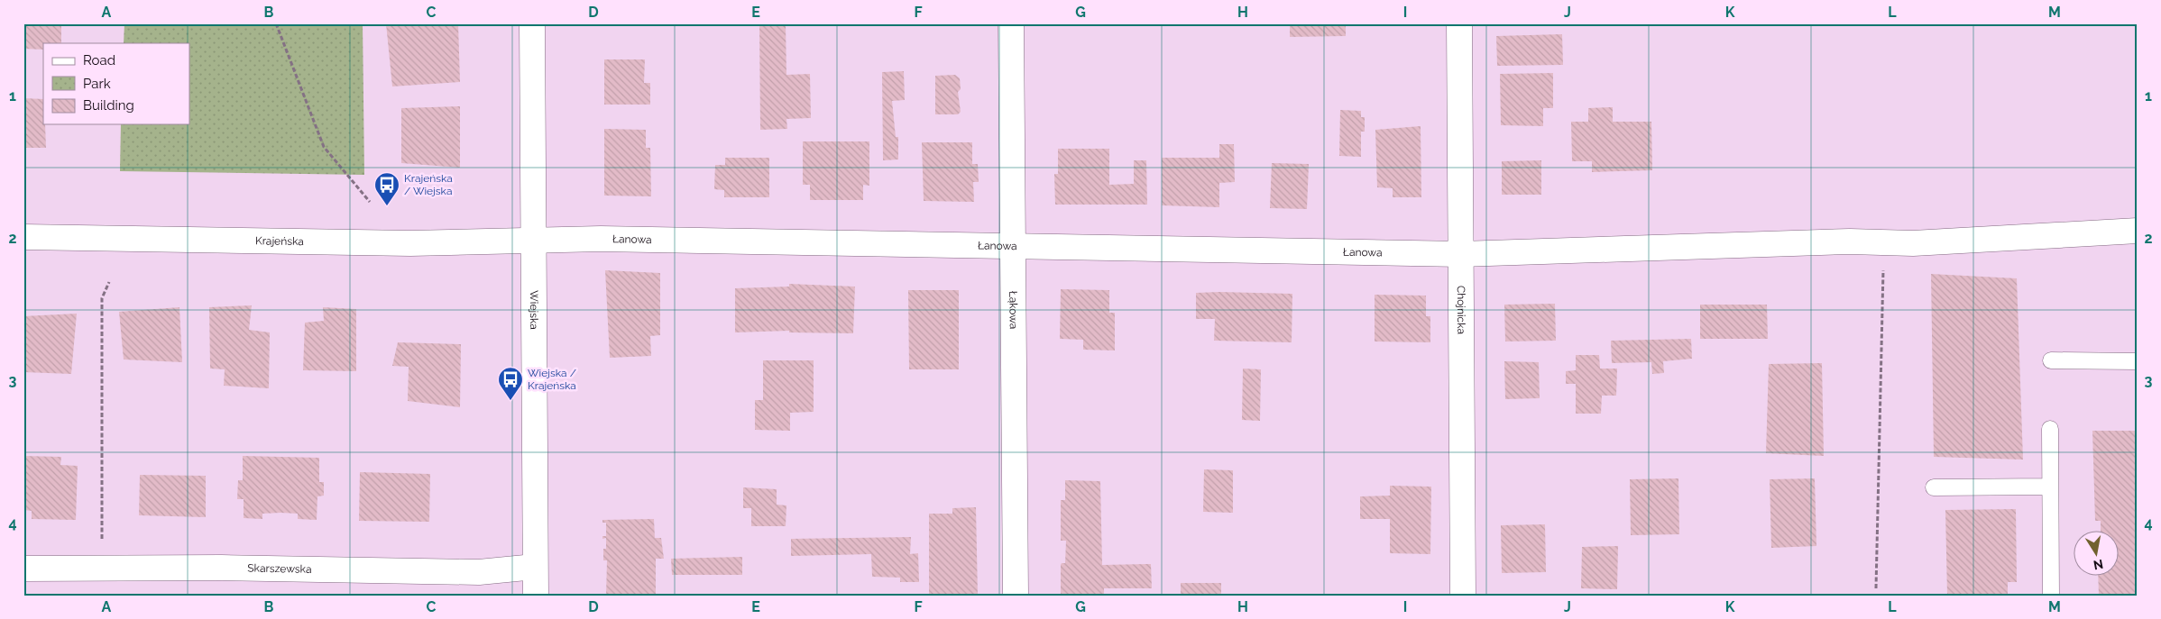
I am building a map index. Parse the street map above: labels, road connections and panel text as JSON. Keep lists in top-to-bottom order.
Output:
{
  "streets": {
    "street": [
      "Łanowa",
      "Krajeńska",
      "Wiejska",
      "Łąkowa",
      "Chojnicka",
      "Skarszewska"
    ]
  },
  "crossings": [
    ["Łanowa", "Krajeńska"],
    ["Łanowa", "Wiejska"],
    ["Łanowa", "Łąkowa"],
    ["Łanowa", "Chojnicka"],
    ["Krajeńska", "Wiejska"],
    ["Wiejska", "Skarszewska"]
  ],
  "places": {
    "bus stop": ["Krajeńska / Wiejska", "Wiejska / Krajeńska"]
  },
  "legend": ["Road", "Park", "Building"],
  "north": "bottom",
  "grid": {
    "columns": [
      "A",
      "B",
      "C",
      "D",
      "E",
      "F",
      "G",
      "H",
      "I",
      "J",
      "K",
      "L",
      "M"
    ],
    "rows": [
      "1",
      "2",
      "3",
      "4"
    ]
  }
}
